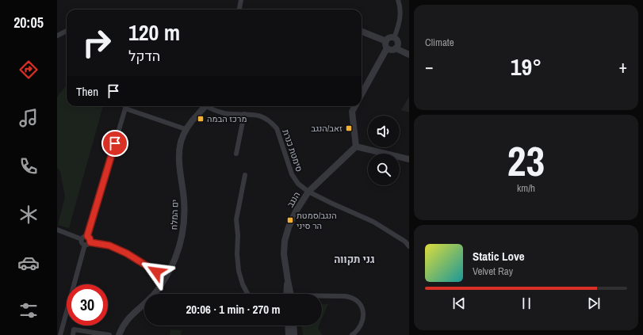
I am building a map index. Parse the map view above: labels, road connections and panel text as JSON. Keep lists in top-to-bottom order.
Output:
{
  "streets": {
    "street": ["סימטת כנרת", "הנגב", "ים המלח"]
  },
  "crossings": [
    ["סימטת כנרת", "הנגב"]
  ],
  "districts": ["גני תקווה"],
  "places": {
    "transit": ["מרכז הבמה", "זאב/הנגב", "הנגב/סמטת הר סיני"]
  },
  "page": {
    "tabs": "20:05",
    "tile": [
      "Climate",
      ["23", "km/h"]
    ],
    "turn": ["120 m", "הדקל"],
    "heat": ["−", "19°", "+"],
    "then": "Then",
    "song": ["Static Love", "Velvet Ray"],
    "limit": "30",
    "trip": "20:06 · 1 min · 270 m"
  }
}
